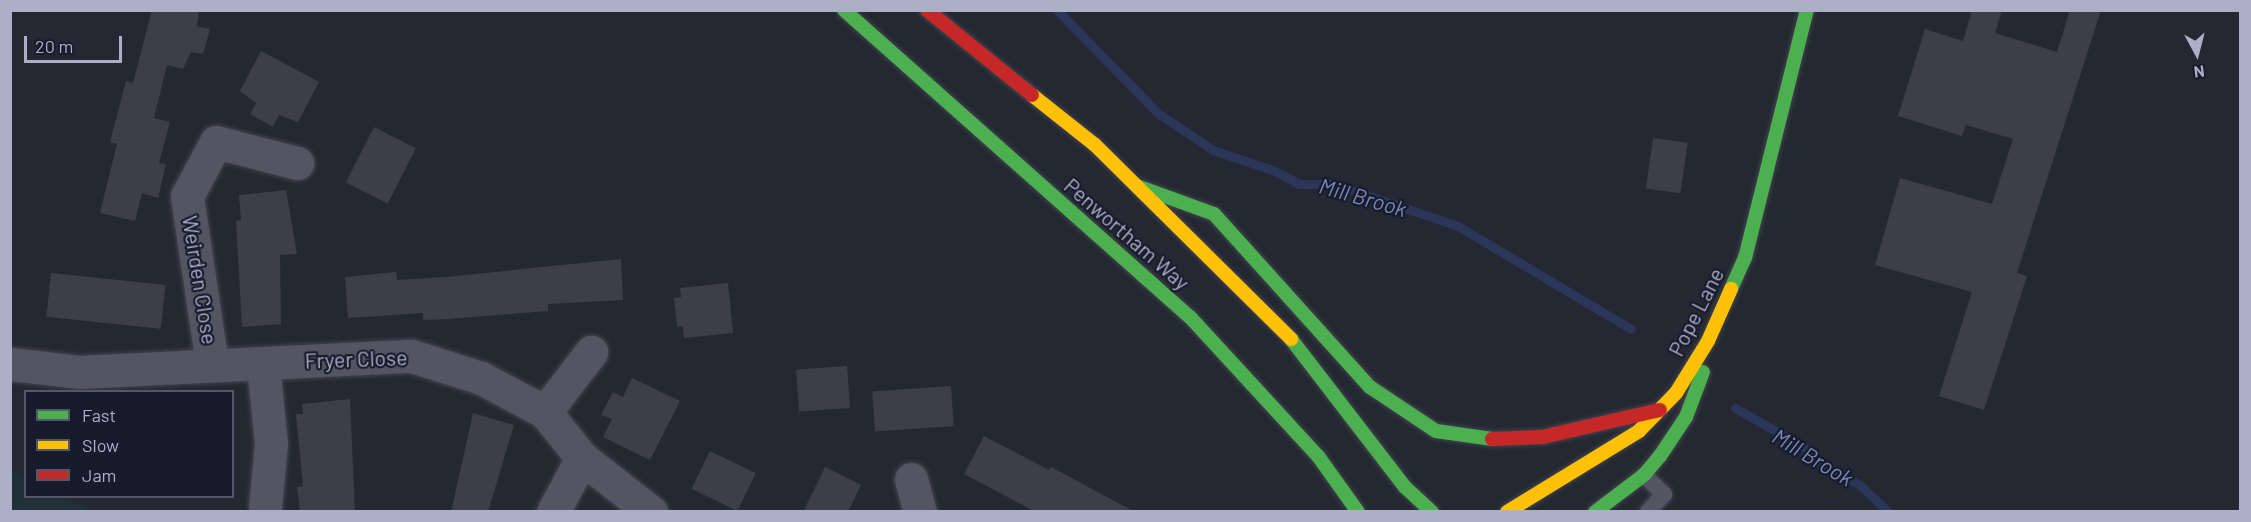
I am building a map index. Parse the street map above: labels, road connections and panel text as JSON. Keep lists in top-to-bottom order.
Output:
{
  "streets": {
    "main road": ["Penwortham Way", "Pope Lane"],
    "street": ["Weirden Close", "Fryer Close"]
  },
  "crossings": [
    ["Weirden Close", "Fryer Close"]
  ],
  "water": ["Mill Brook"],
  "legend": ["Fast", "Slow", "Jam"],
  "scale_bar": "20 m",
  "north": "bottom"
}
